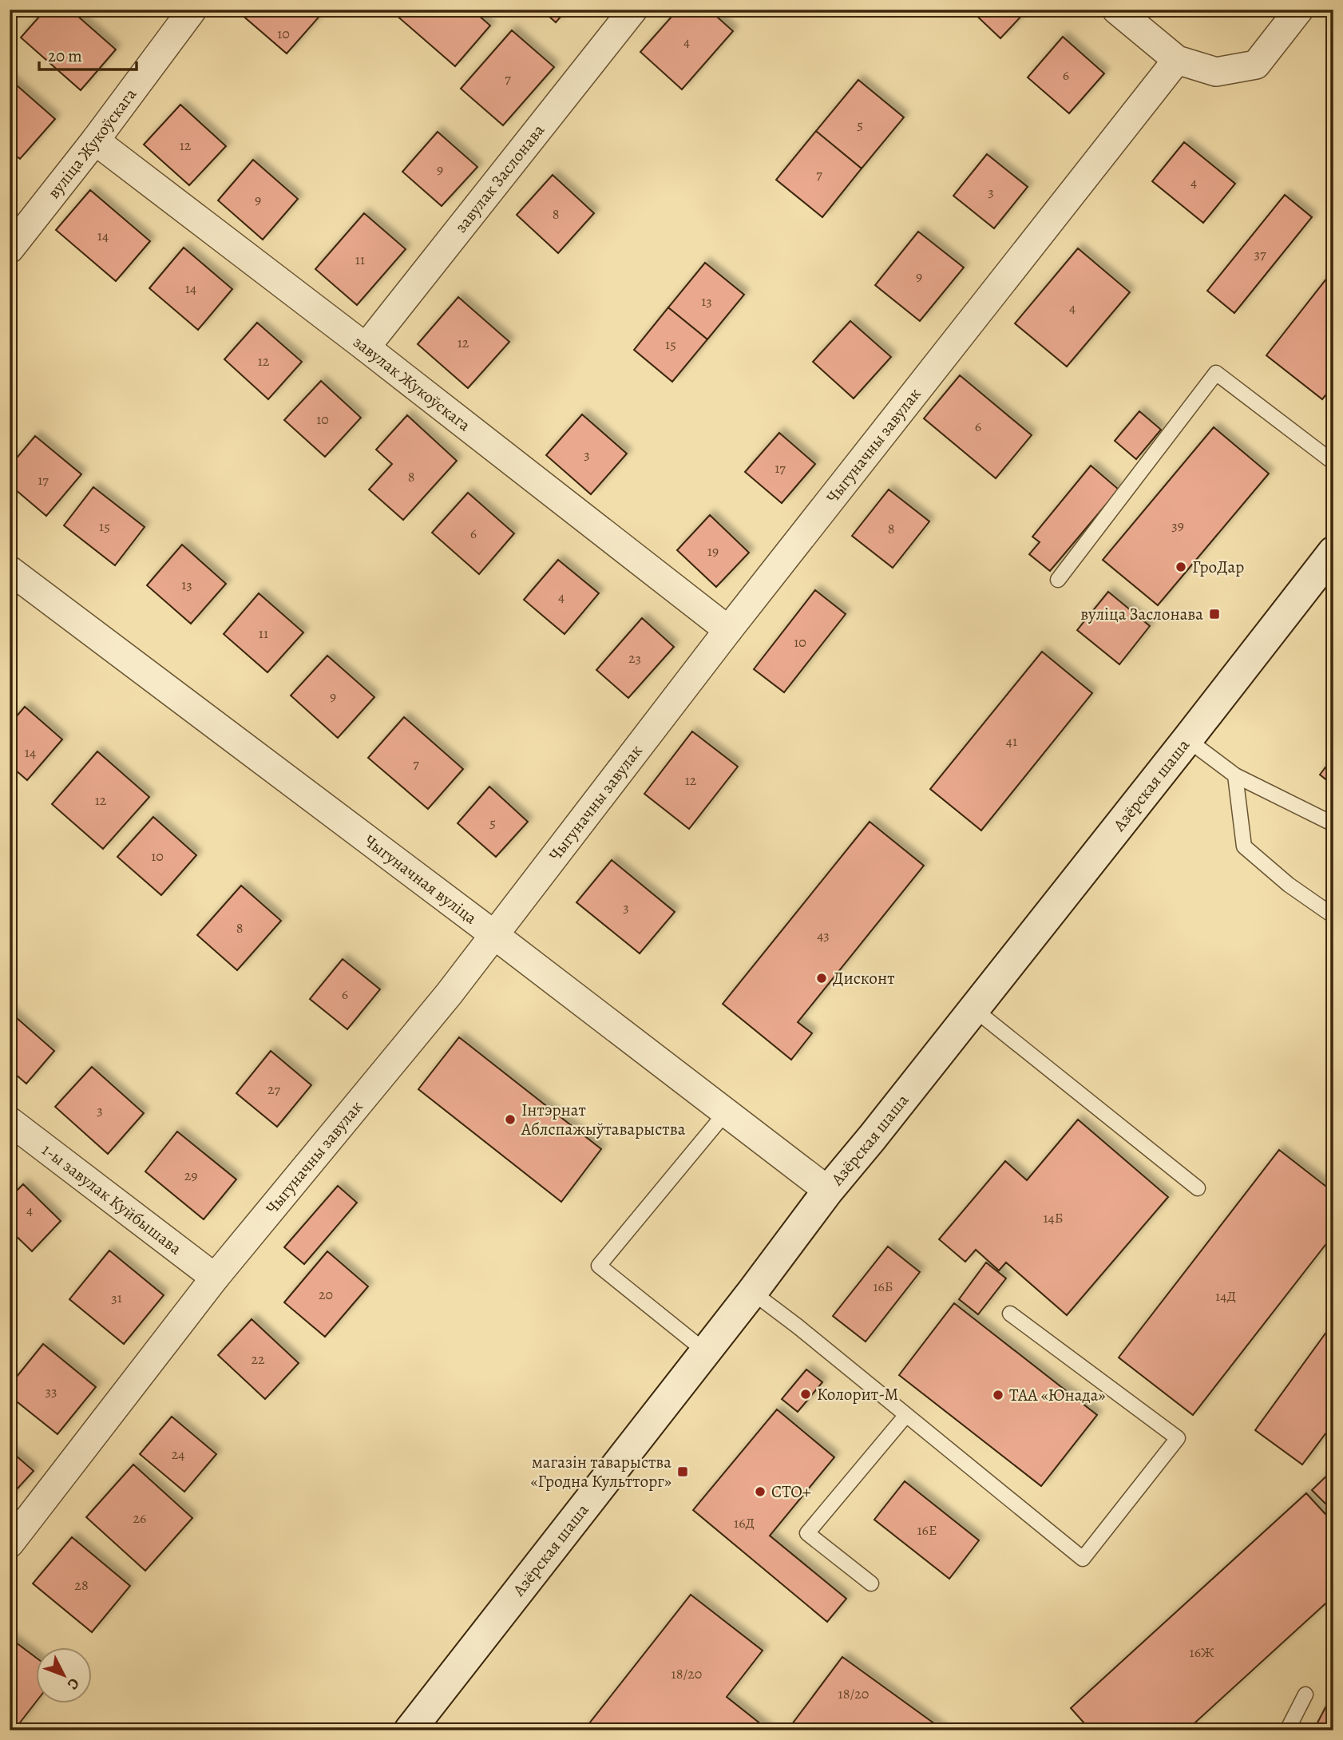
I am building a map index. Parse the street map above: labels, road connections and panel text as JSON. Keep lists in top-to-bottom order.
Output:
{
  "streets": {
    "main road": ["Азёрская шаша"],
    "street": [
      "вуліца Жукоўскага",
      "завулак Заслонава",
      "завулак Жукоўскага",
      "Чыгуначны завулак",
      "Чыгуначная вуліца",
      "1-ы завулак Куйбышава"
    ]
  },
  "crossings": [
    ["вуліца Жукоўскага", "завулак Жукоўскага"],
    ["завулак Заслонава", "завулак Жукоўскага"],
    ["завулак Жукоўскага", "Чыгуначны завулак"],
    ["Чыгуначны завулак", "Чыгуначная вуліца"],
    ["Чыгуначны завулак", "1-ы завулак Куйбышава"],
    ["Азёрская шаша", "Чыгуначная вуліца"]
  ],
  "places": {
    "other": [
      "ГроДар",
      "Дисконт",
      "Інтэрнат Аблспажыўтаварыства",
      "Колорит-М",
      "ТАА «Юнада»",
      "СТО+"
    ],
    "transit": ["вуліца Заслонава", "магазін таварыства «Гродна Культторг»"]
  },
  "house_numbers": [
    "10",
    "4",
    "6",
    "7",
    "5",
    "12",
    "9",
    "7",
    "4",
    "3",
    "9",
    "8",
    "14",
    "37",
    "11",
    "9",
    "14",
    "13",
    "4",
    "12",
    "15",
    "12",
    "10",
    "6",
    "3",
    "17",
    "8",
    "17",
    "39",
    "15",
    "8",
    "6",
    "19",
    "13",
    "4",
    "11",
    "10",
    "23",
    "9",
    "41",
    "14",
    "7",
    "12",
    "12",
    "5",
    "10",
    "3",
    "8",
    "43",
    "6",
    "27",
    "3",
    "29",
    "4",
    "14Б",
    "16Б",
    "20",
    "14Д",
    "31",
    "22",
    "33",
    "24",
    "26",
    "16Д",
    "16Е",
    "28",
    "16Ж",
    "18/20",
    "18/20"
  ],
  "scale_bar": "20 m",
  "north": "bottom right"
}
